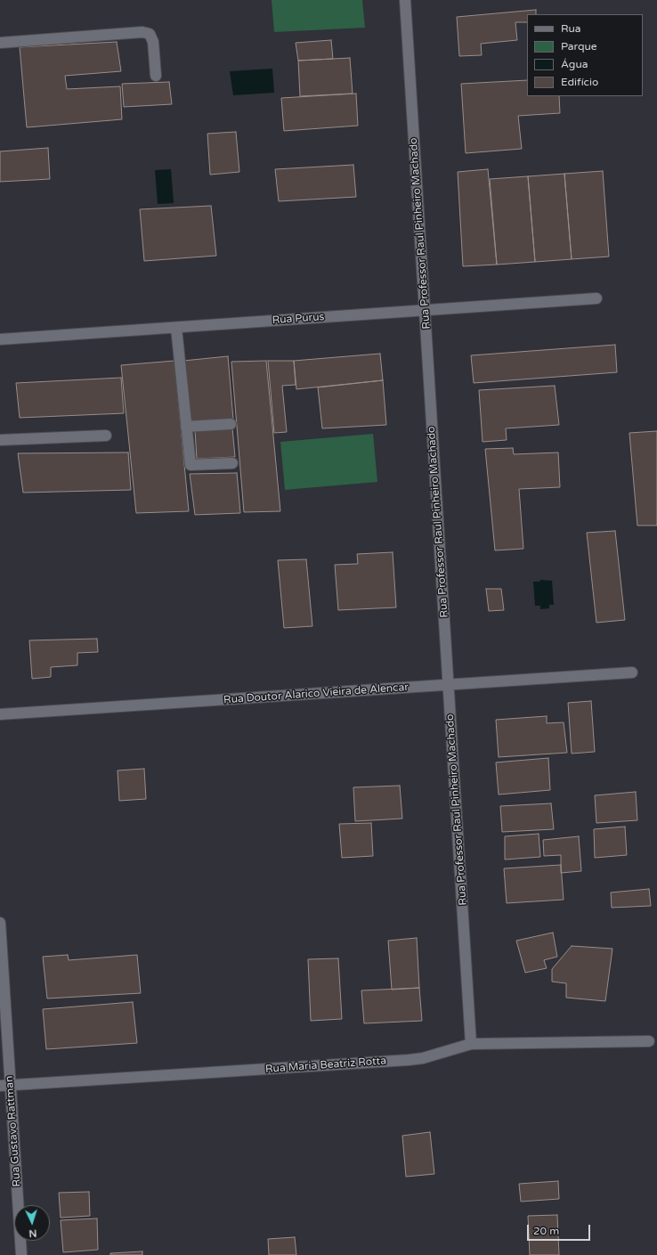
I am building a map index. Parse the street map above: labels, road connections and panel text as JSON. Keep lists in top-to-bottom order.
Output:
{
  "streets": {
    "street": [
      "Rua Professor Raul Pinheiro Machado",
      "Rua Purus",
      "Rua Doutor Alarico Vieira de Alencar",
      "Rua Maria Beatriz Rotta",
      "Rua Gustavo Rattman"
    ]
  },
  "crossings": [
    ["Rua Professor Raul Pinheiro Machado", "Rua Purus"],
    ["Rua Professor Raul Pinheiro Machado", "Rua Doutor Alarico Vieira de Alencar"],
    ["Rua Professor Raul Pinheiro Machado", "Rua Maria Beatriz Rotta"],
    ["Rua Maria Beatriz Rotta", "Rua Gustavo Rattman"]
  ],
  "legend": [
    "Rua",
    "Parque",
    "Água",
    "Edifício"
  ],
  "scale_bar": "20 m",
  "north": "bottom"
}
